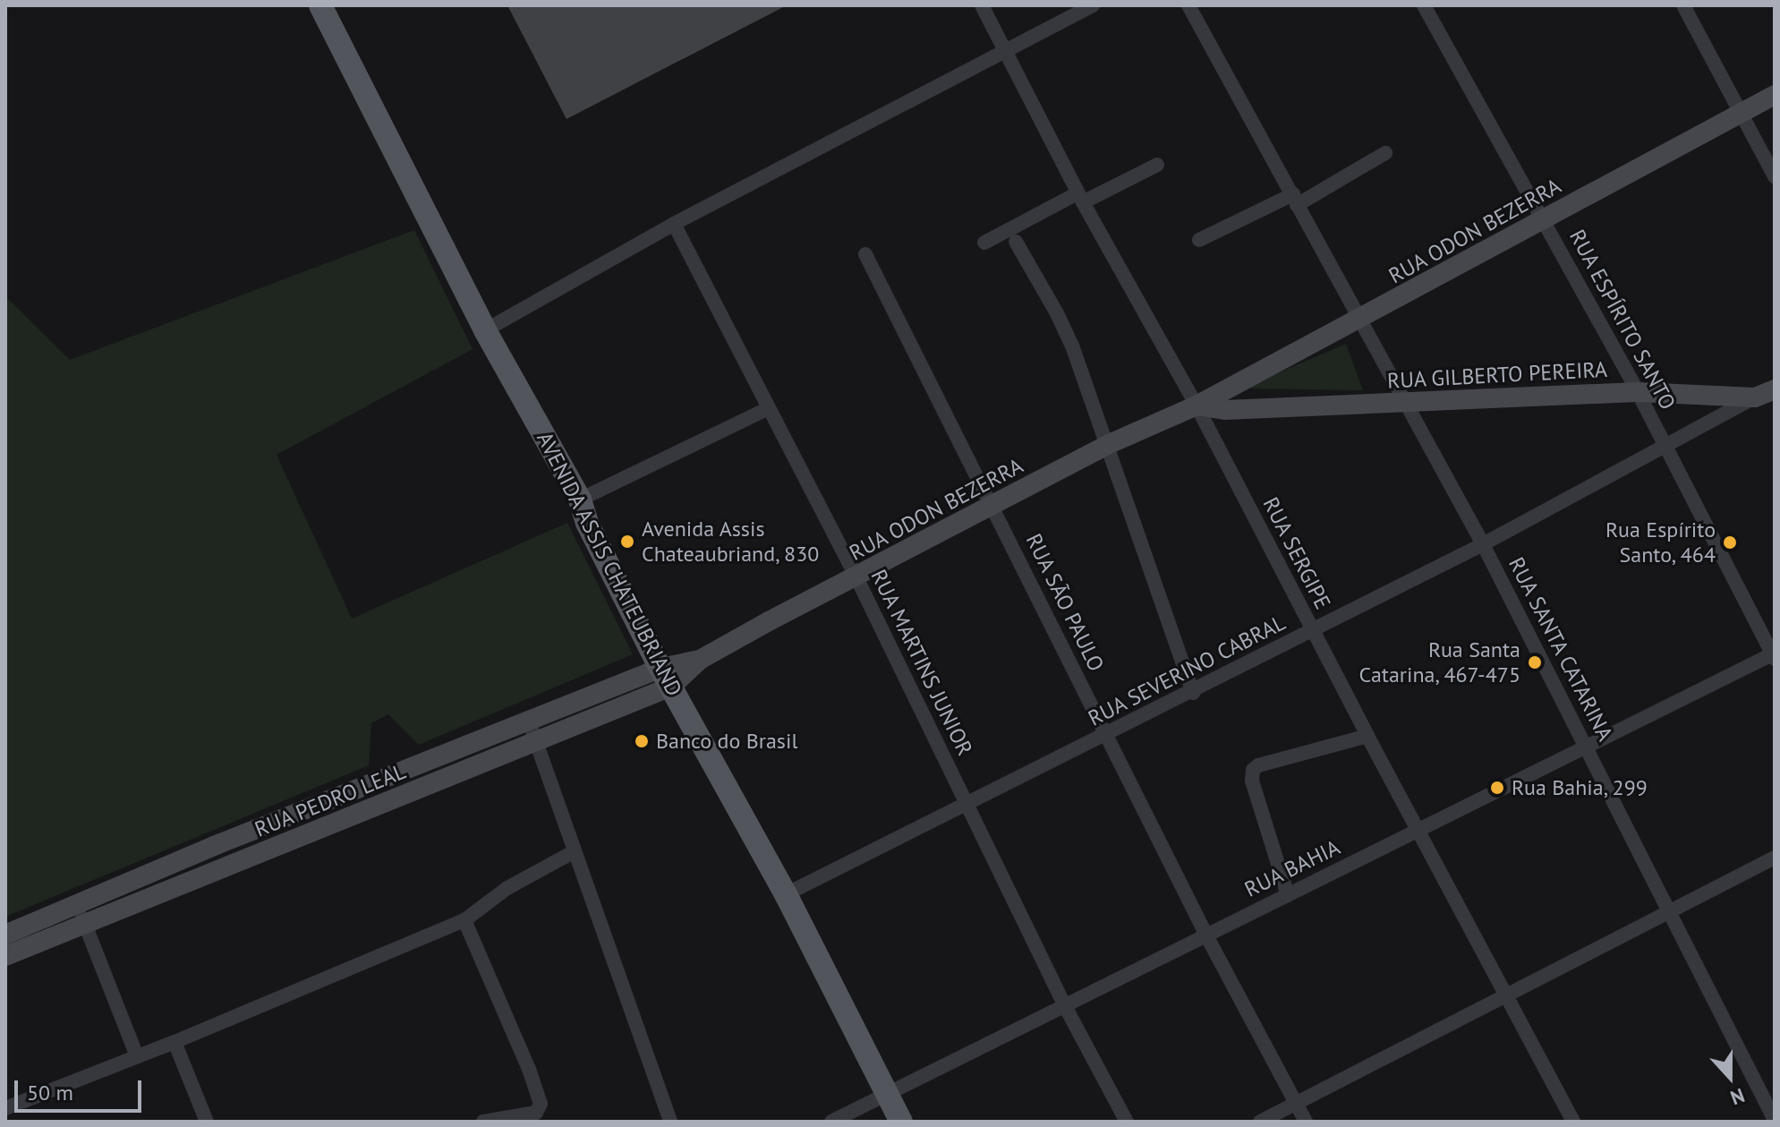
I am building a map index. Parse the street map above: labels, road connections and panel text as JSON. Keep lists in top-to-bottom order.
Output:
{
  "streets": {
    "main road": [
      "RUA ODON BEZERRA",
      "RUA GILBERTO PEREIRA",
      "AVENIDA ASSIS CHATEUBRIAND",
      "RUA PEDRO LEAL"
    ],
    "street": [
      "RUA ESPÍRITO SANTO",
      "RUA SERGIPE",
      "RUA SÃO PAULO",
      "RUA SANTA CATARINA",
      "RUA MARTINS JUNIOR",
      "RUA SEVERINO CABRAL",
      "RUA BAHIA"
    ]
  },
  "crossings": [
    ["RUA ODON BEZERRA", "RUA ESPÍRITO SANTO"],
    ["RUA ODON BEZERRA", "RUA GILBERTO PEREIRA"],
    ["RUA ODON BEZERRA", "RUA SERGIPE"],
    ["RUA ODON BEZERRA", "AVENIDA ASSIS CHATEUBRIAND"],
    ["RUA ODON BEZERRA", "RUA SÃO PAULO"],
    ["RUA ODON BEZERRA", "RUA SANTA CATARINA"],
    ["RUA ODON BEZERRA", "RUA MARTINS JUNIOR"],
    ["RUA ODON BEZERRA", "RUA PEDRO LEAL"],
    ["RUA ESPÍRITO SANTO", "RUA GILBERTO PEREIRA"],
    ["RUA ESPÍRITO SANTO", "RUA SEVERINO CABRAL"],
    ["RUA ESPÍRITO SANTO", "RUA BAHIA"],
    ["RUA GILBERTO PEREIRA", "RUA SERGIPE"],
    ["RUA GILBERTO PEREIRA", "RUA SANTA CATARINA"],
    ["RUA GILBERTO PEREIRA", "RUA SEVERINO CABRAL"],
    ["RUA SERGIPE", "RUA SEVERINO CABRAL"],
    ["RUA SERGIPE", "RUA BAHIA"],
    ["AVENIDA ASSIS CHATEUBRIAND", "RUA SEVERINO CABRAL"],
    ["AVENIDA ASSIS CHATEUBRIAND", "RUA PEDRO LEAL"],
    ["AVENIDA ASSIS CHATEUBRIAND", "RUA BAHIA"],
    ["RUA SÃO PAULO", "RUA SEVERINO CABRAL"],
    ["RUA SÃO PAULO", "RUA BAHIA"],
    ["RUA SANTA CATARINA", "RUA SEVERINO CABRAL"],
    ["RUA SANTA CATARINA", "RUA BAHIA"],
    ["RUA MARTINS JUNIOR", "RUA SEVERINO CABRAL"],
    ["RUA MARTINS JUNIOR", "RUA BAHIA"]
  ],
  "places": [
    "Avenida Assis Chateaubriand, 830",
    "Rua Espírito Santo, 464",
    "Rua Santa Catarina, 467-475",
    "Banco do Brasil",
    "Rua Bahia, 299"
  ],
  "scale_bar": "50 m",
  "north": "bottom"
}
